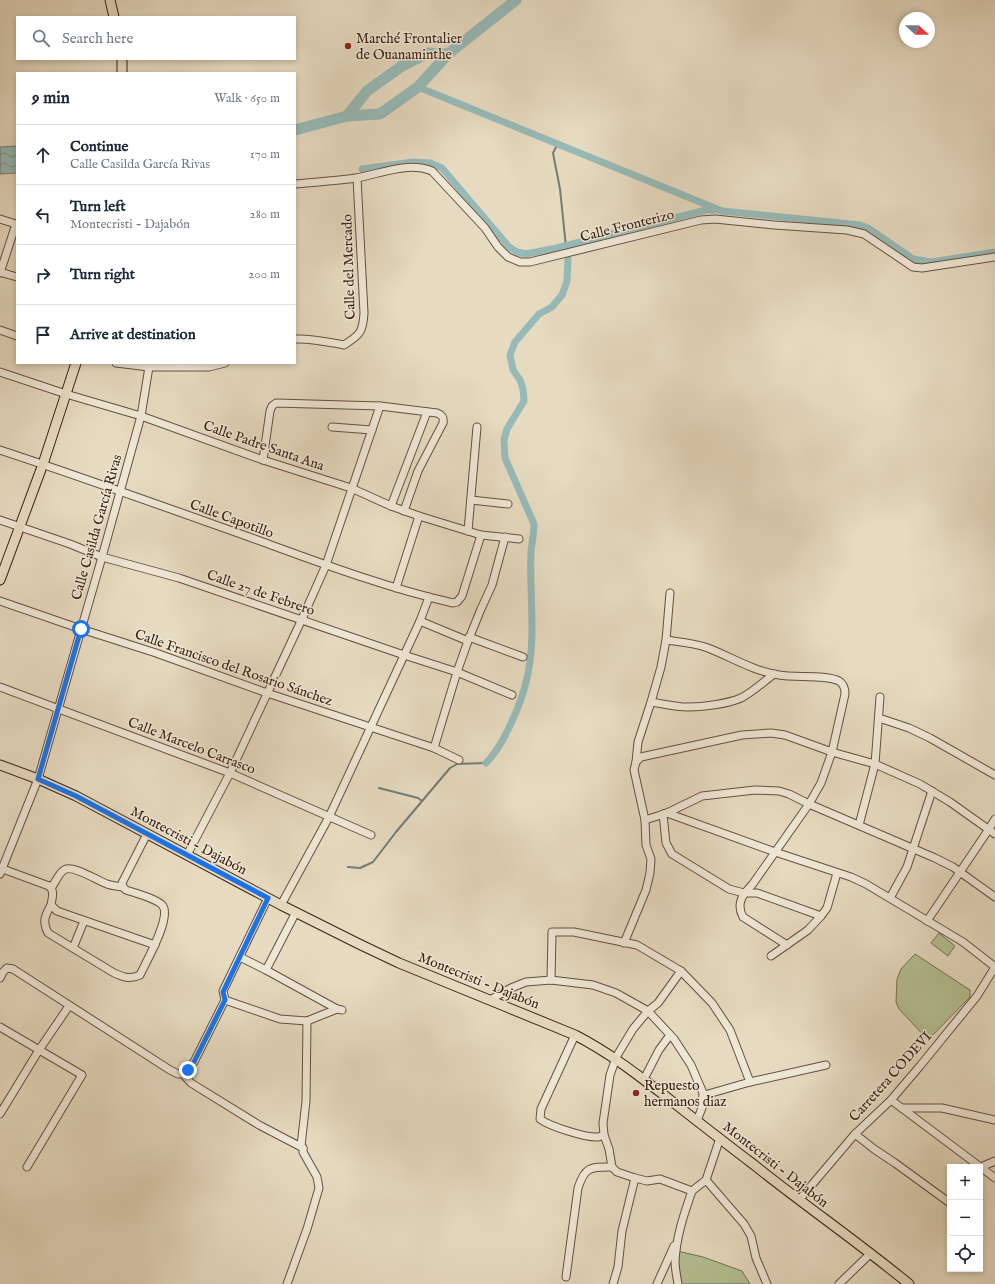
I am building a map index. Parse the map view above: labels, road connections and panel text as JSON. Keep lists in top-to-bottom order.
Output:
{
  "streets": {
    "main road": ["Montecristi - Dajabón"],
    "street": [
      "Calle Fronterizo",
      "Calle del Mercado",
      "Calle Padre Santa Ana",
      "Calle Capotillo",
      "Calle Casilda García Rivas",
      "Calle 27 de Febrero",
      "Calle Francisco del Rosario Sánchez",
      "Calle Marcelo Carrasco",
      "Carretera CODEVI"
    ]
  },
  "crossings": [
    ["Calle Fronterizo", "Calle del Mercado"],
    ["Calle Padre Santa Ana", "Calle Capotillo"],
    ["Calle Padre Santa Ana", "Calle Casilda García Rivas"],
    ["Calle Capotillo", "Calle Casilda García Rivas"],
    ["Calle Casilda García Rivas", "Calle 27 de Febrero"],
    ["Calle Casilda García Rivas", "Calle Francisco del Rosario Sánchez"],
    ["Calle Casilda García Rivas", "Calle Marcelo Carrasco"],
    ["Calle Casilda García Rivas", "Montecristi - Dajabón"],
    ["Montecristi - Dajabón", "Carretera CODEVI"]
  ],
  "places": ["Marché Frontalier de Ouanaminthe", "Repuesto hermanos diaz"],
  "north": "right",
  "page": {
    "search": "Search here",
    "heading": ["9 min", "Walk · 650 m"],
    "list": [
      ["Continue", "Calle Casilda García Rivas", "170 m"],
      ["Turn left", "Montecristi - Dajabón", "280 m"],
      ["Turn right", "200 m"],
      "Arrive at destination"
    ],
    "map_buttons": ["+", "−"]
  }
}
